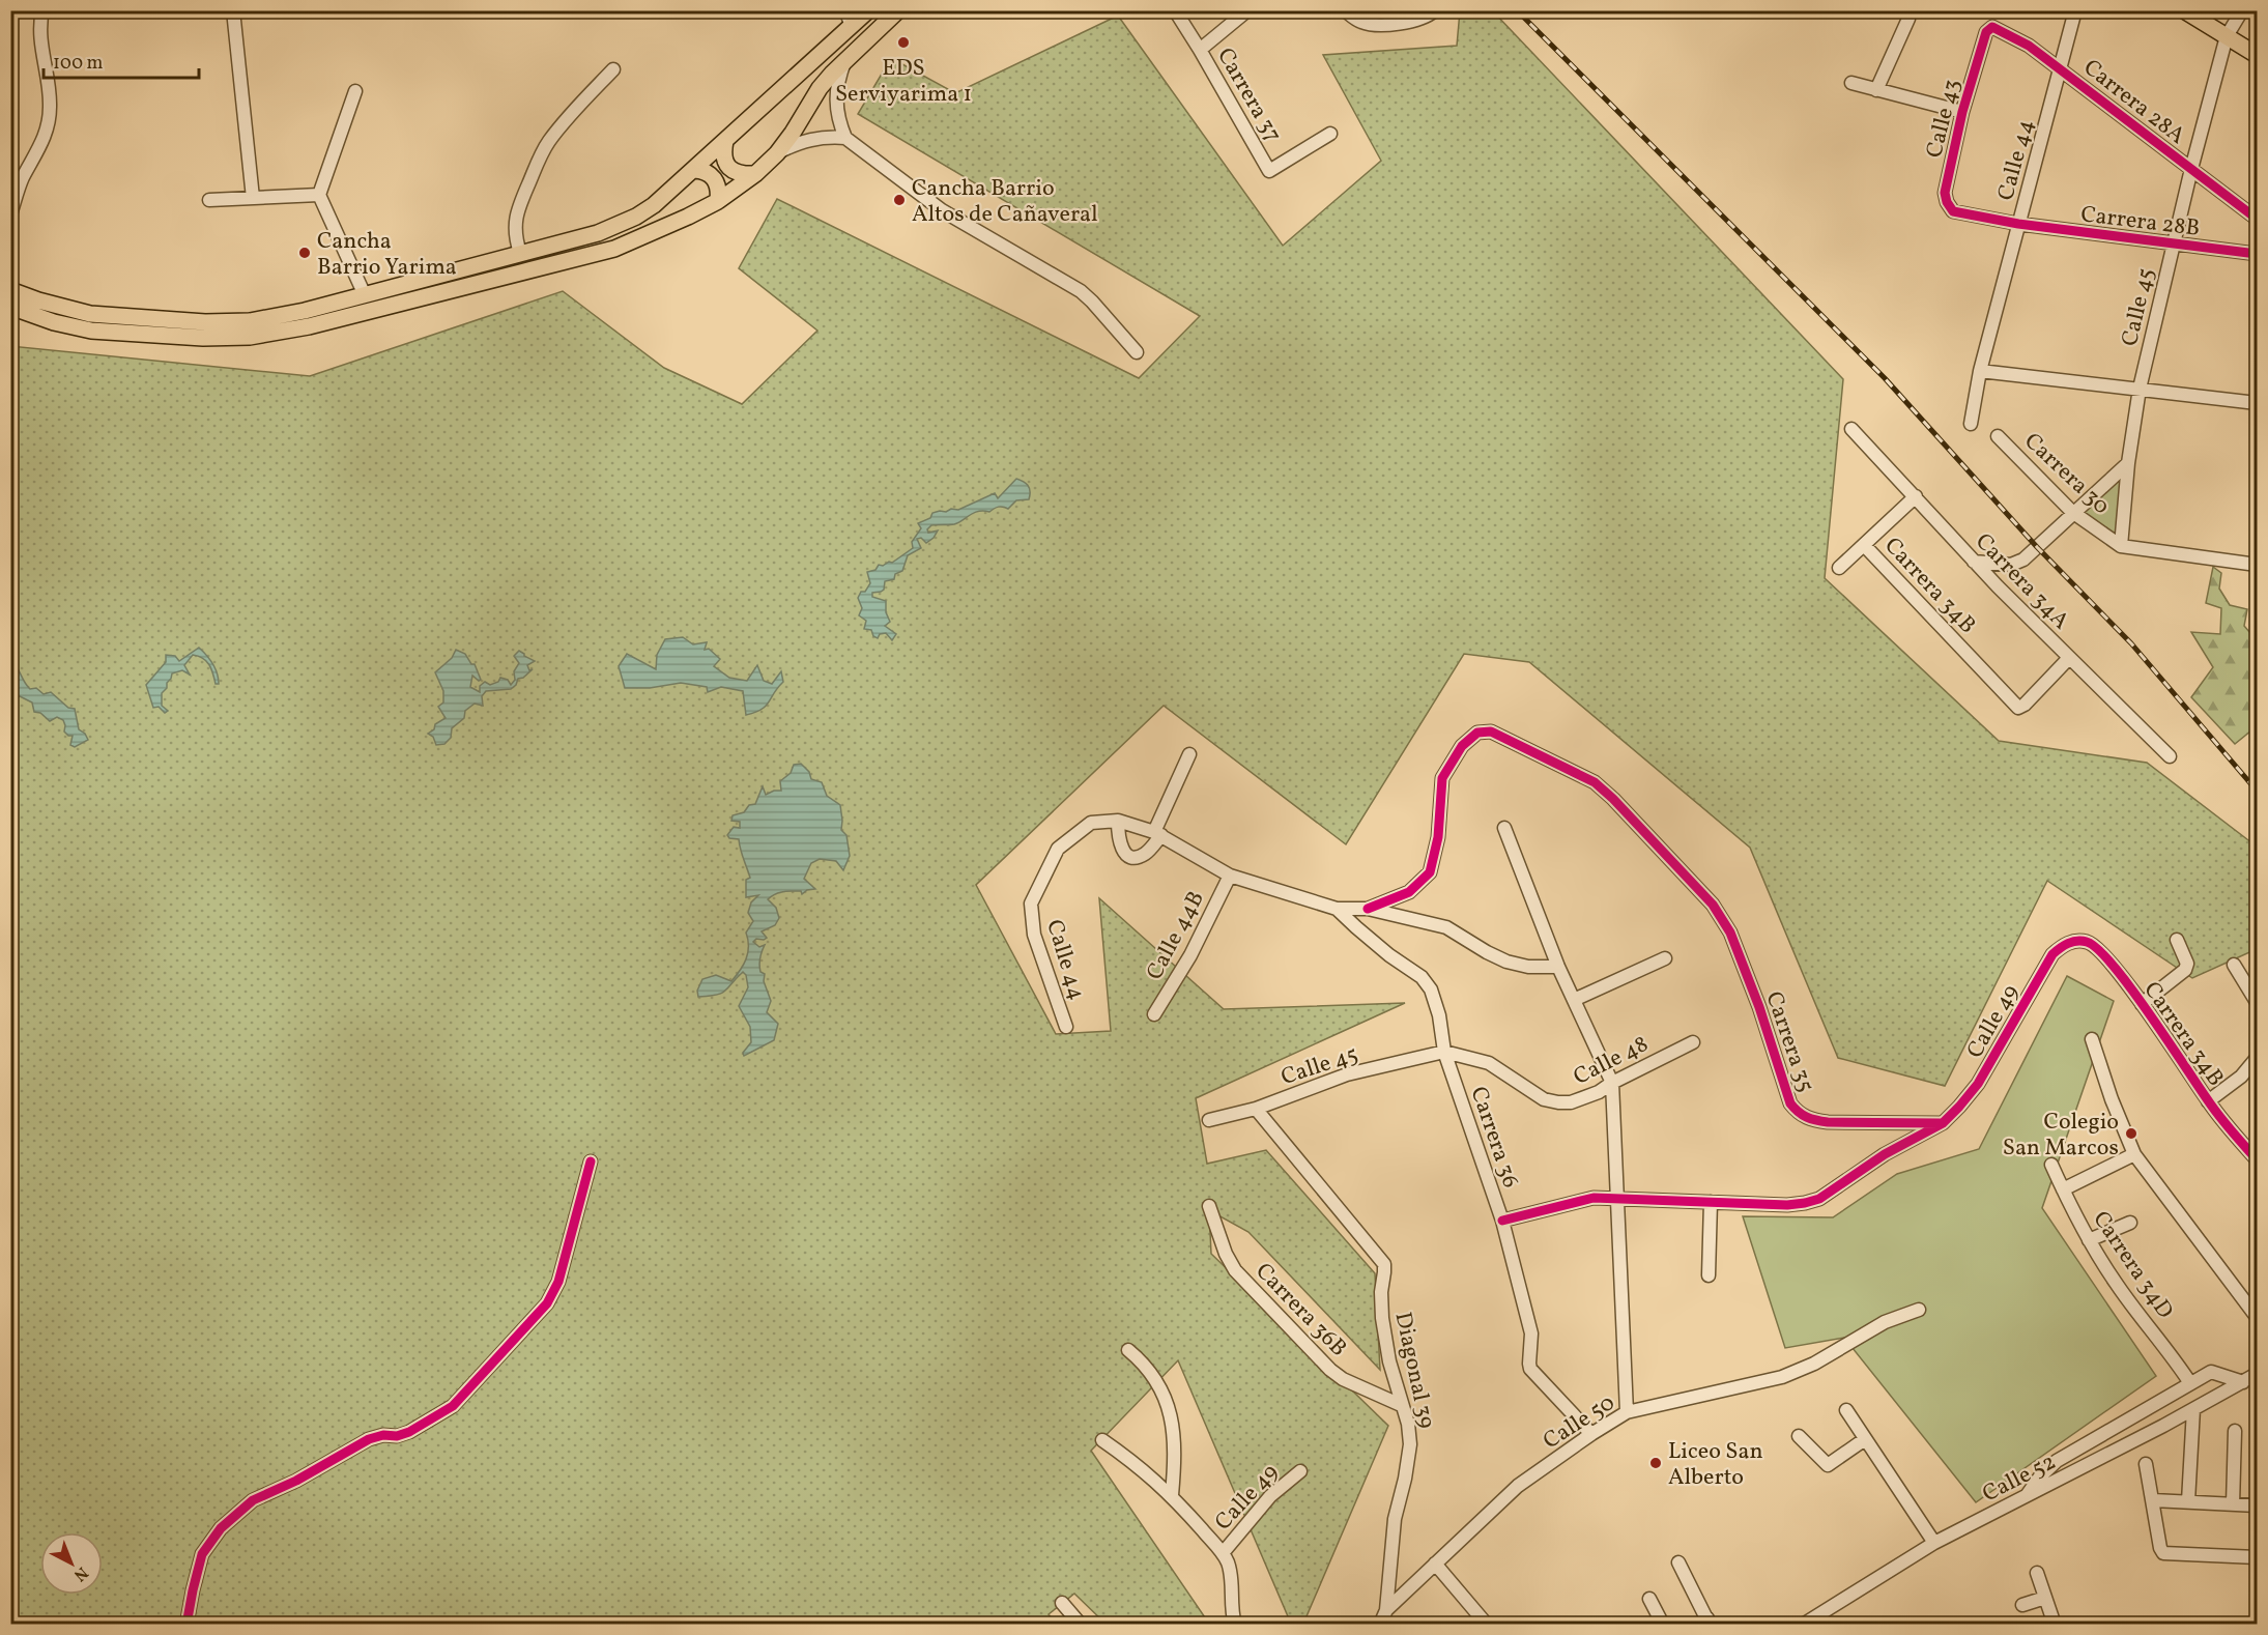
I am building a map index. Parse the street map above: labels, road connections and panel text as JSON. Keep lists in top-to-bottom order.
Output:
{
  "streets": {
    "street": [
      "Carrera 37",
      "Carrera 28A",
      "Calle 43",
      "Calle 44",
      "Carrera 28B",
      "Calle 45",
      "Carrera 30",
      "Carrera 34A",
      "Carrera 34B",
      "Calle 44B",
      "Calle 49",
      "Carrera 35",
      "Calle 48",
      "Carrera 36",
      "Carrera 34D",
      "Carrera 36B",
      "Diagonal 39",
      "Calle 50",
      "Calle 52"
    ]
  },
  "crossings": [
    ["Carrera 28A", "Calle 43"],
    ["Carrera 28A", "Calle 44"],
    ["Carrera 28A", "Calle 45"],
    ["Calle 43", "Carrera 28B"],
    ["Calle 44", "Carrera 28B"],
    ["Carrera 28B", "Calle 45"],
    ["Calle 45", "Carrera 30"],
    ["Calle 45", "Calle 48"],
    ["Calle 45", "Carrera 36"],
    ["Calle 45", "Diagonal 39"],
    ["Carrera 34A", "Carrera 34B"],
    ["Carrera 34B", "Calle 49"],
    ["Calle 49", "Carrera 35"],
    ["Calle 48", "Carrera 36"],
    ["Carrera 36", "Calle 50"],
    ["Carrera 36B", "Diagonal 39"],
    ["Diagonal 39", "Calle 50"]
  ],
  "places": [
    "EDS Serviyarima 1",
    "Cancha Barrio Altos de Cañaveral",
    "Cancha Barrio Yarima",
    "Colegio San Marcos",
    "Liceo San Alberto"
  ],
  "scale_bar": "100 m",
  "north": "bottom right"
}
